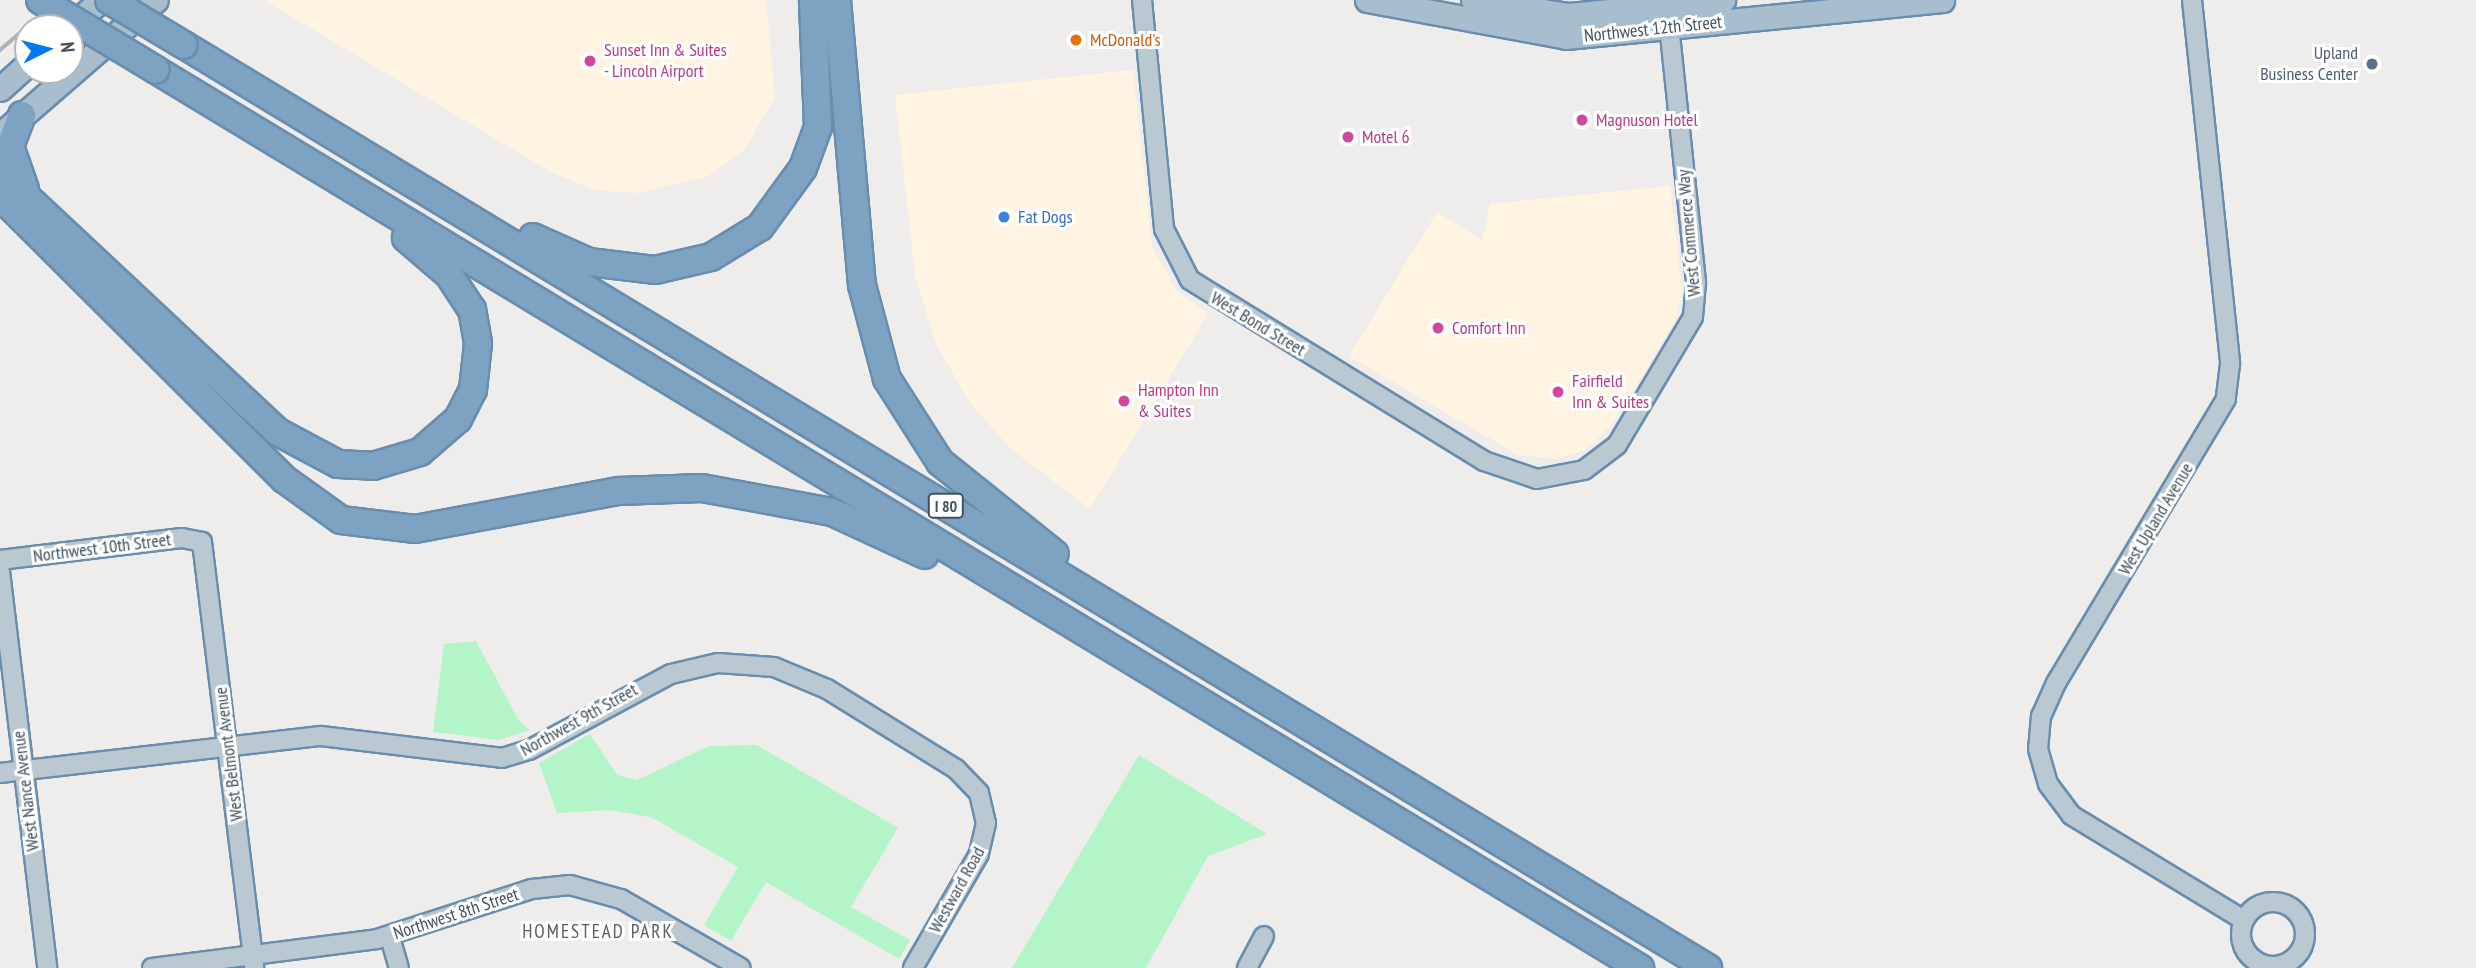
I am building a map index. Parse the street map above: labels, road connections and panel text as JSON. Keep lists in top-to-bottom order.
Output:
{
  "streets": {
    "highway": ["I 80"],
    "main road": ["Northwest 12th Street"],
    "street": [
      "West Commerce Way",
      "West Bond Street",
      "West Upland Avenue",
      "Northwest 10th Street",
      "Northwest 9th Street",
      "West Belmont Avenue",
      "West Nance Avenue",
      "Westward Road",
      "Northwest 8th Street"
    ]
  },
  "crossings": [
    ["Northwest 12th Street", "West Commerce Way"],
    ["West Commerce Way", "West Bond Street"],
    ["Northwest 10th Street", "West Belmont Avenue"],
    ["Northwest 9th Street", "West Belmont Avenue"],
    ["Northwest 9th Street", "West Nance Avenue"],
    ["Northwest 9th Street", "Westward Road"],
    ["West Belmont Avenue", "Northwest 8th Street"]
  ],
  "districts": ["HOMESTEAD PARK"],
  "places": [
    "McDonald's",
    "Sunset Inn & Suites - Lincoln Airport",
    "Upland Business Center",
    "Magnuson Hotel",
    "Motel 6",
    "Fat Dogs",
    "Comfort Inn",
    "Fairfield Inn & Suites",
    "Hampton Inn & Suites"
  ],
  "north": "right"
}
